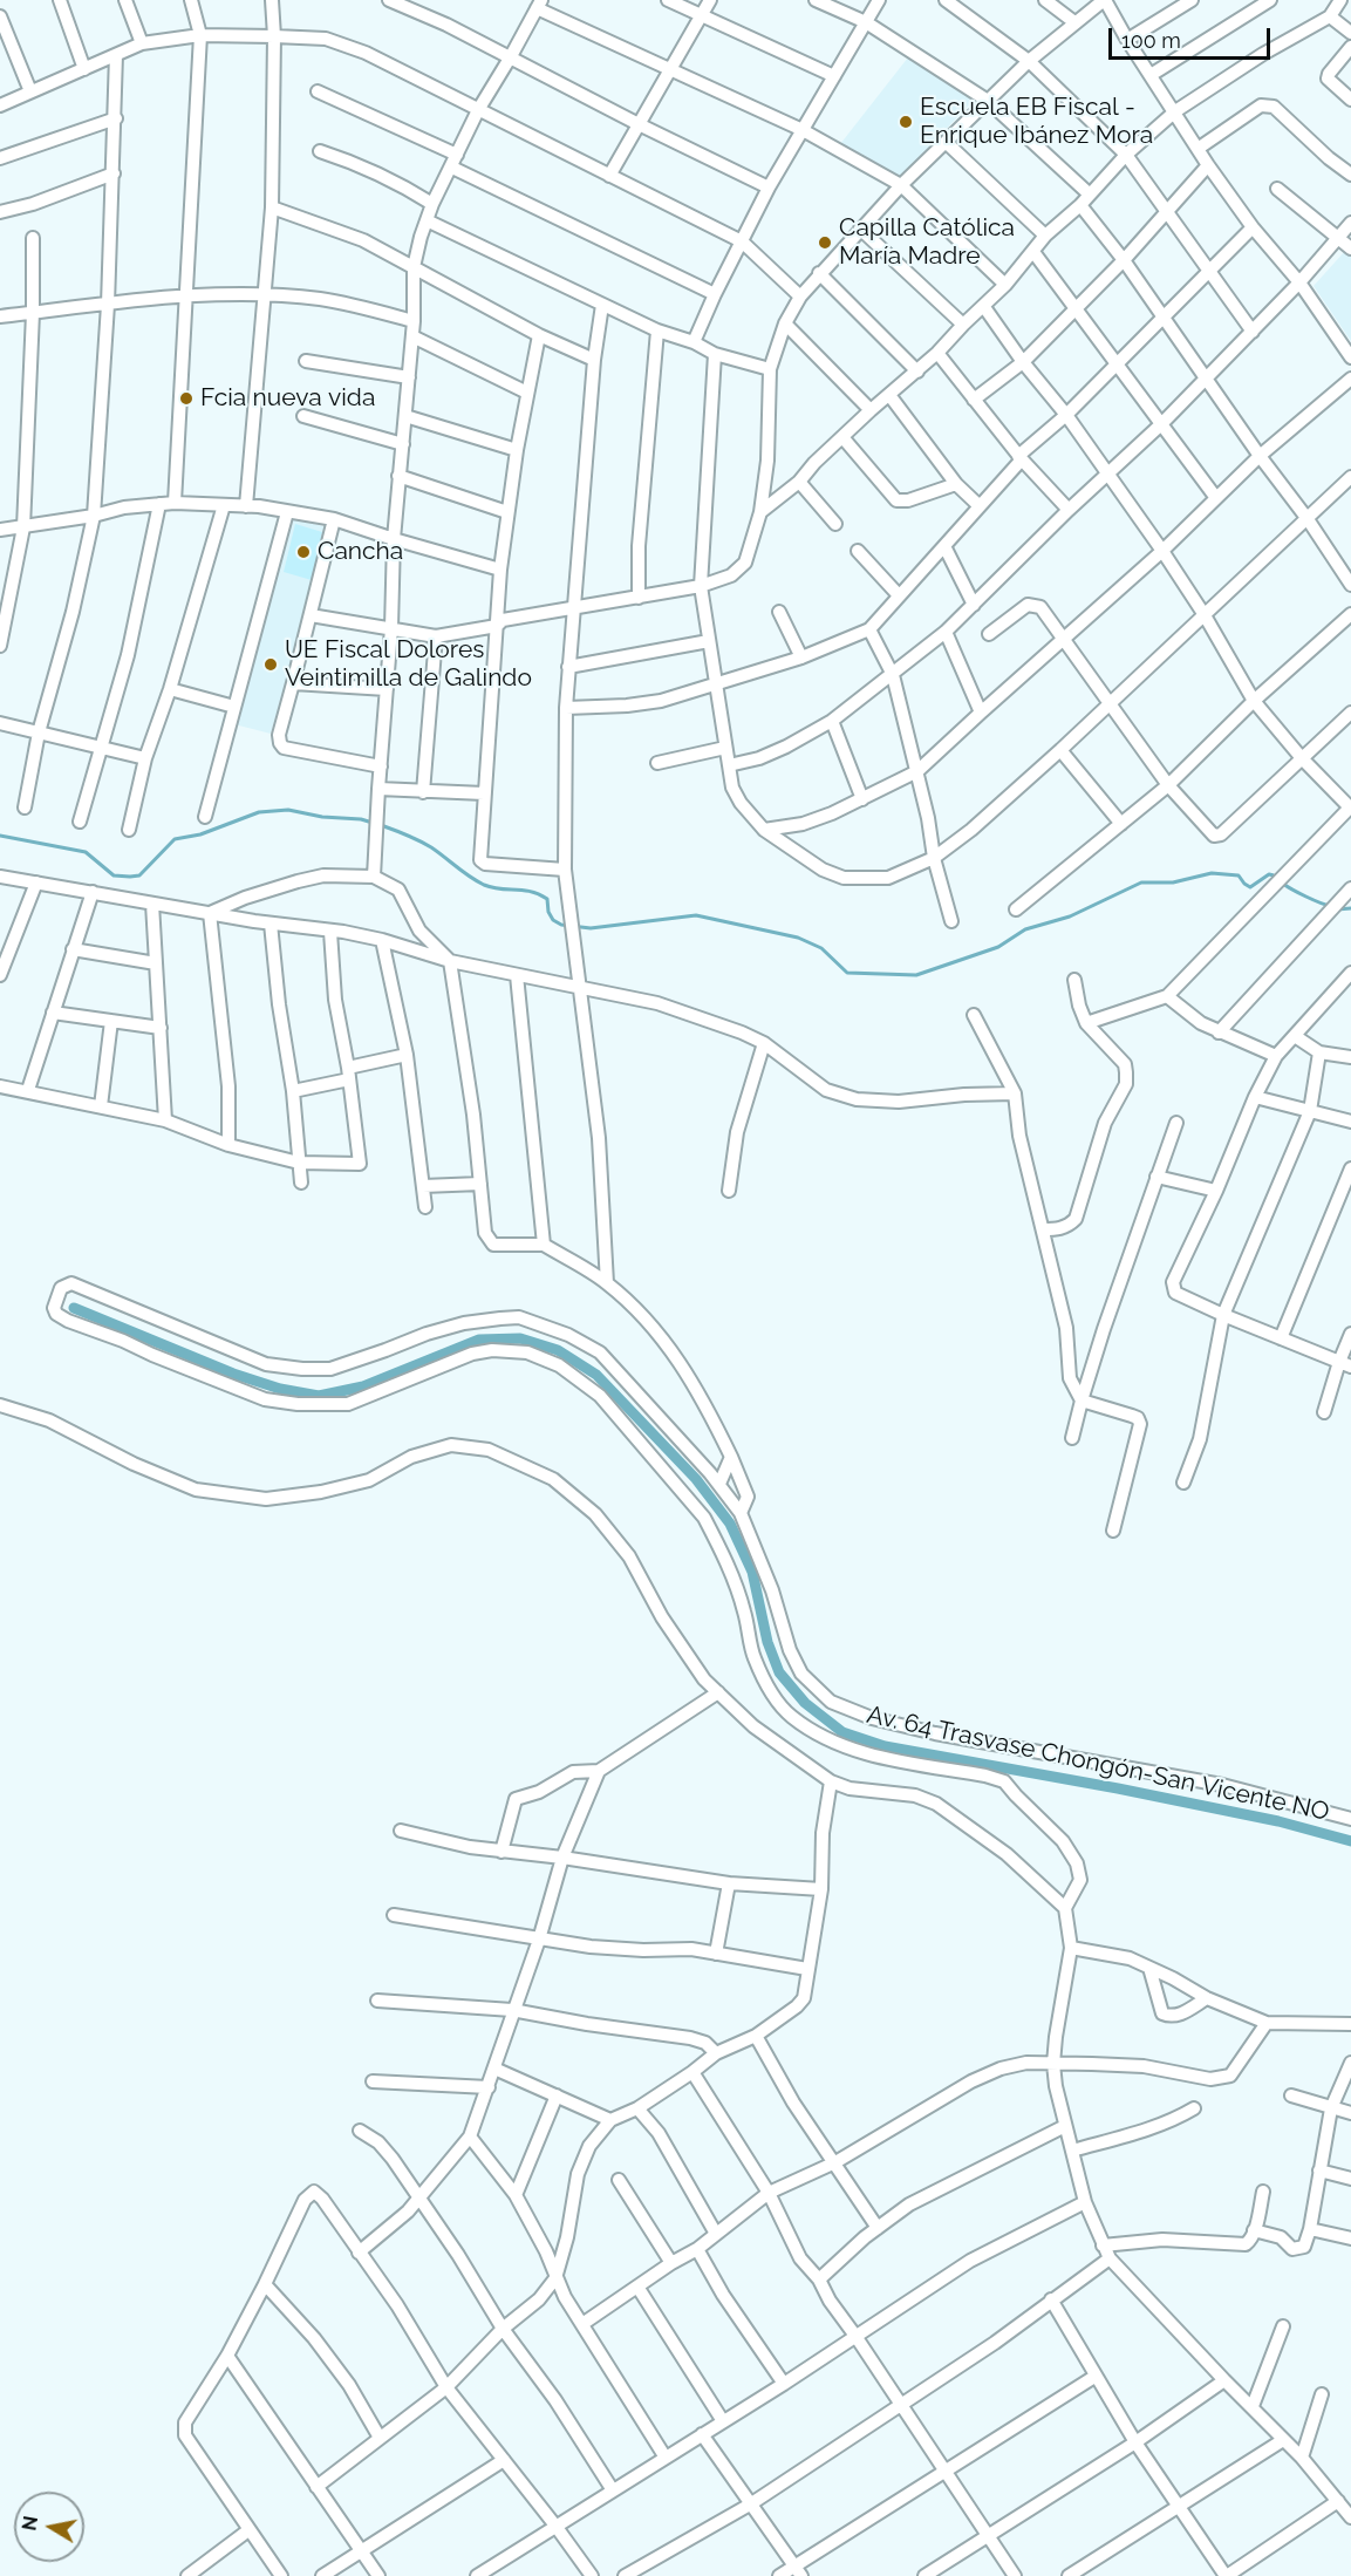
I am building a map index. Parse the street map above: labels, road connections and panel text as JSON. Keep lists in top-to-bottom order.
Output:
{
  "streets": {
    "street": ["Av. 64 Trasvase Chongón-San Vicente NO"]
  },
  "places": [
    "Escuela EB Fiscal - Enrique Ibánez Mora",
    "Capilla Católica María Madre",
    "Fcia nueva vida",
    "Cancha",
    "UE Fiscal Dolores Veintimilla de Galindo"
  ],
  "scale_bar": "100 m",
  "north": "left"
}
